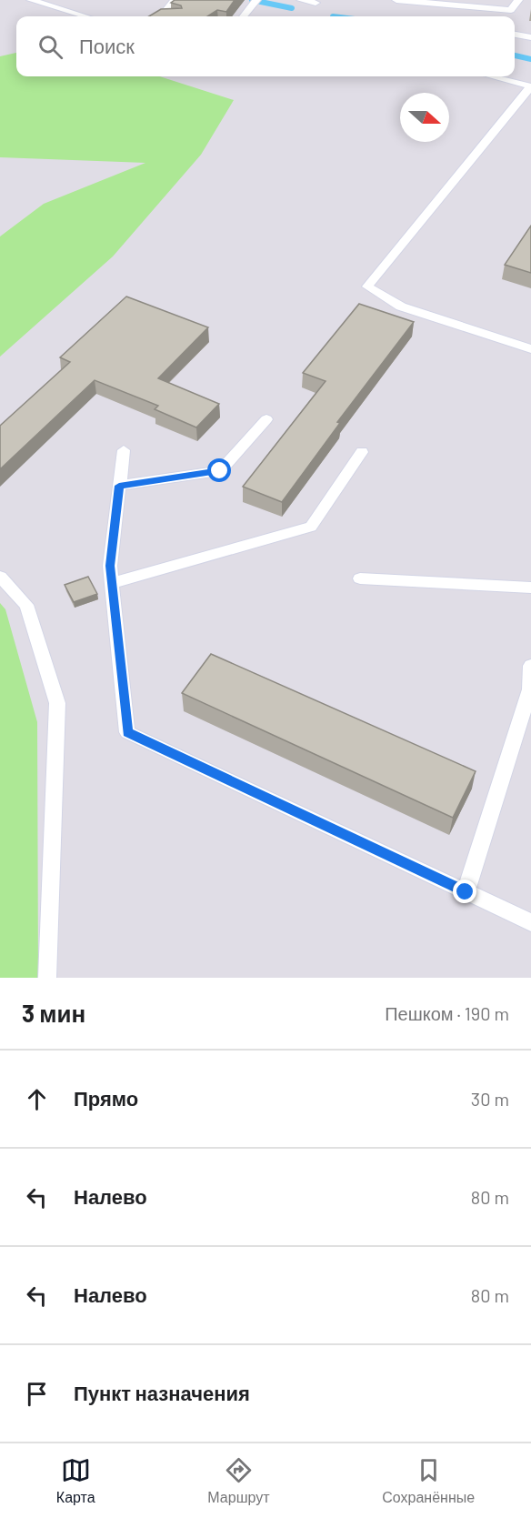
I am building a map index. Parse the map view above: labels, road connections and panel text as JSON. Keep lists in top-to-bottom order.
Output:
{
  "north": "right",
  "page": {
    "search": "Поиск",
    "heading": ["3 мин", "Пешком · 190 m"],
    "list": [
      ["Прямо", "30 m"],
      ["Налево", "80 m"],
      ["Налево", "80 m"],
      "Пункт назначения"
    ],
    "nav": ["Карта", "Маршрут", "Сохранённые"]
  }
}
